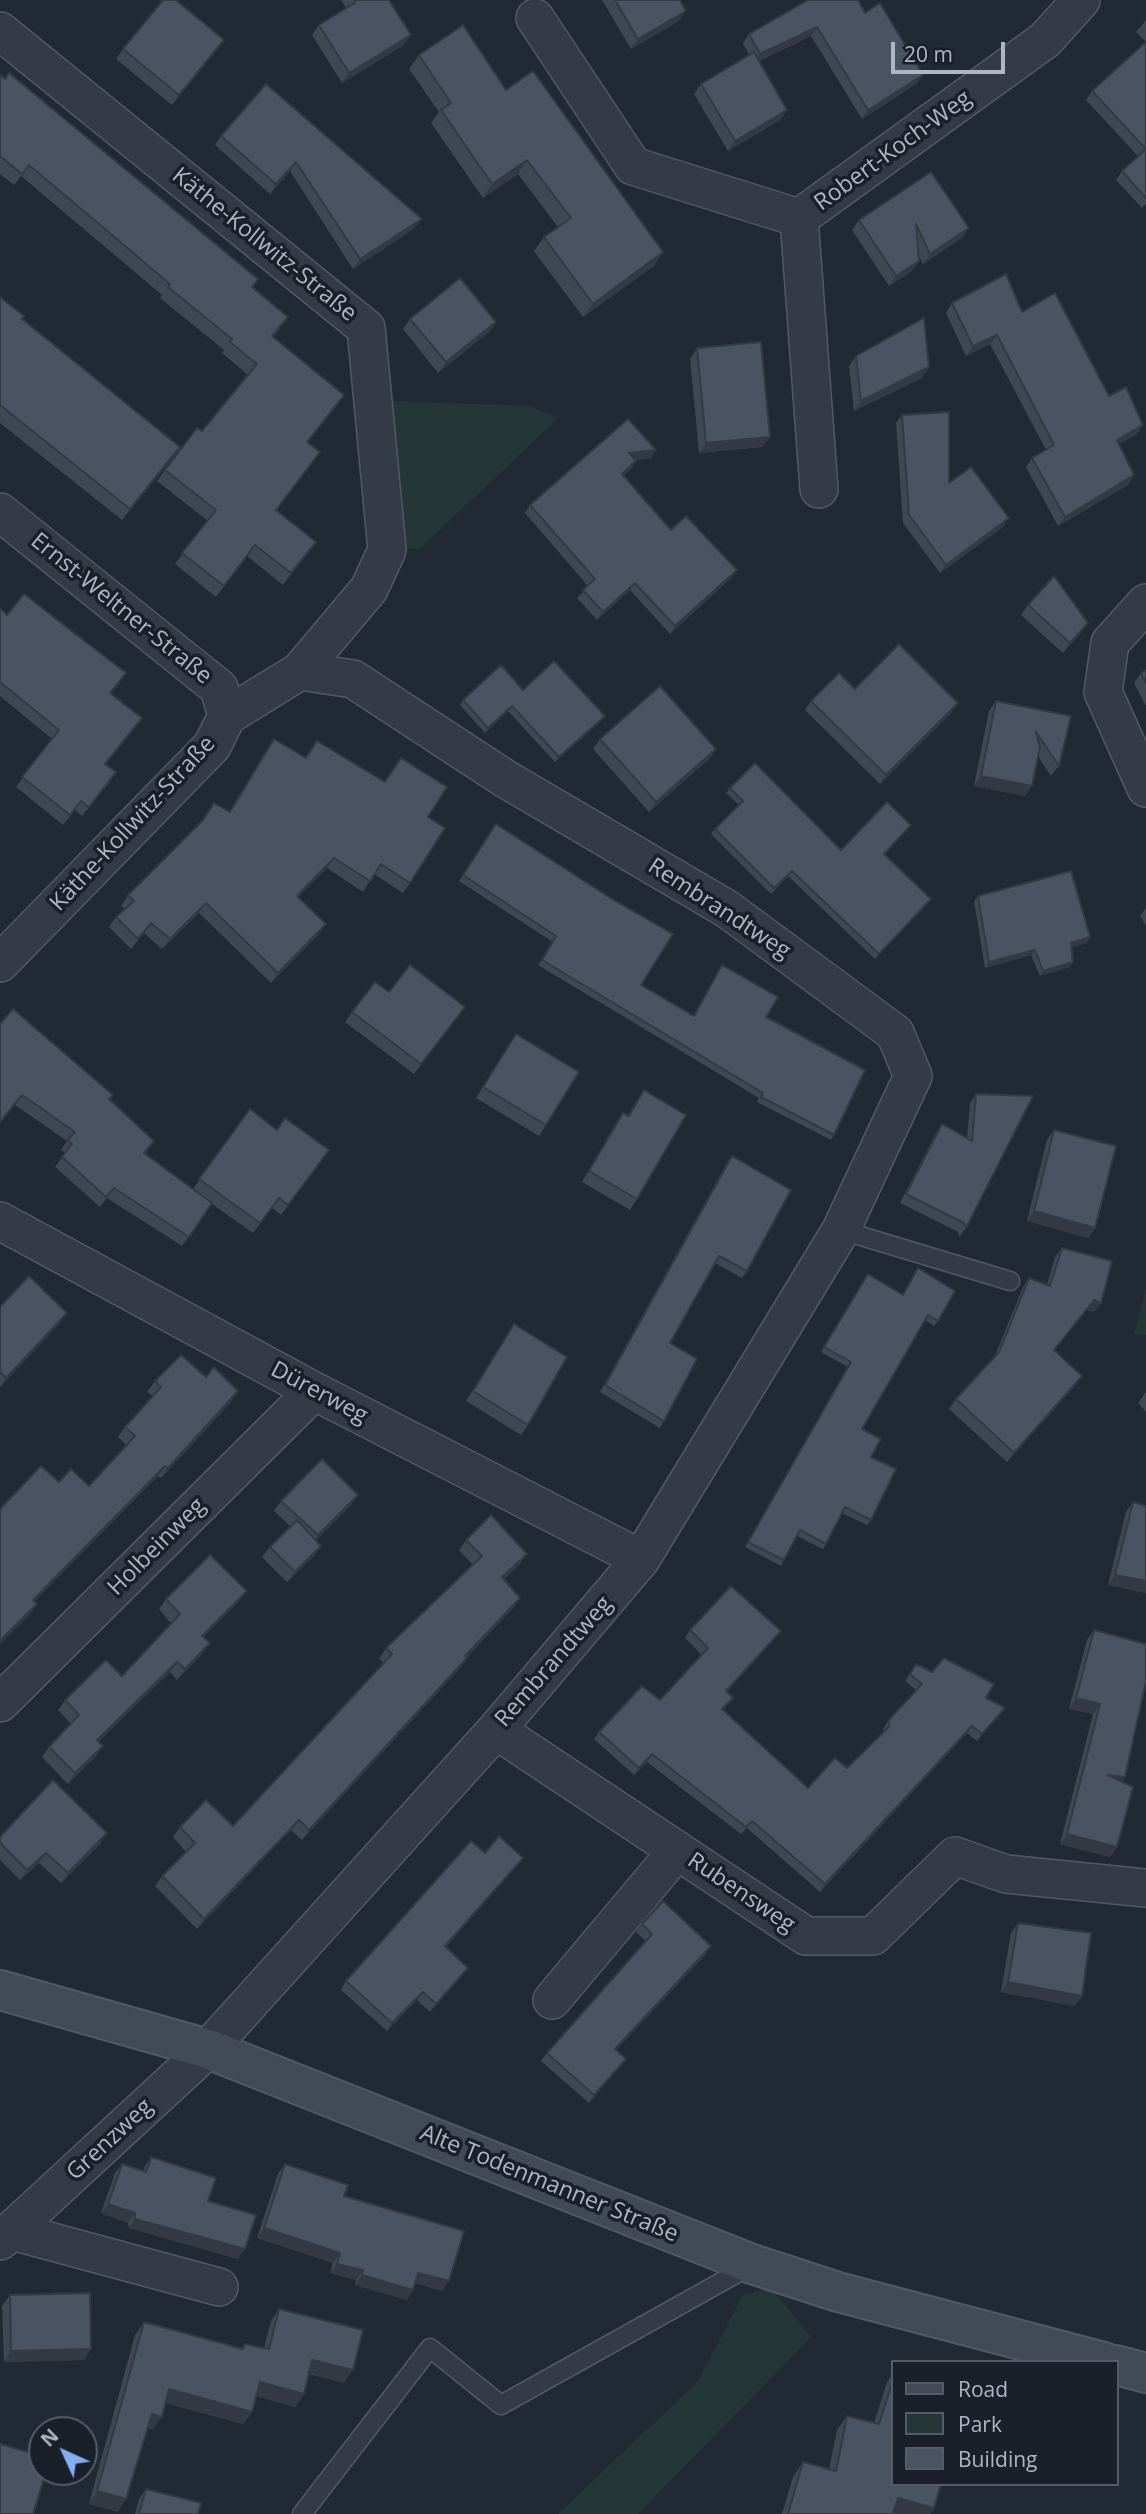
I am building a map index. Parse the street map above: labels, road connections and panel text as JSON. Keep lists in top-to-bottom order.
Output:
{
  "streets": {
    "street": [
      "Robert-Koch-Weg",
      "Käthe-Kollwitz-Straße",
      "Ernst-Weltner-Straße",
      "Rembrandtweg",
      "Dürerweg",
      "Holbeinweg",
      "Rubensweg",
      "Grenzweg",
      "Alte Todenmanner Straße"
    ]
  },
  "crossings": [
    ["Käthe-Kollwitz-Straße", "Ernst-Weltner-Straße"],
    ["Käthe-Kollwitz-Straße", "Rembrandtweg"],
    ["Rembrandtweg", "Dürerweg"],
    ["Rembrandtweg", "Rubensweg"],
    ["Rembrandtweg", "Grenzweg"],
    ["Rembrandtweg", "Alte Todenmanner Straße"],
    ["Dürerweg", "Holbeinweg"],
    ["Grenzweg", "Alte Todenmanner Straße"]
  ],
  "legend": ["Road", "Park", "Building"],
  "scale_bar": "20 m",
  "north": "top left"
}
